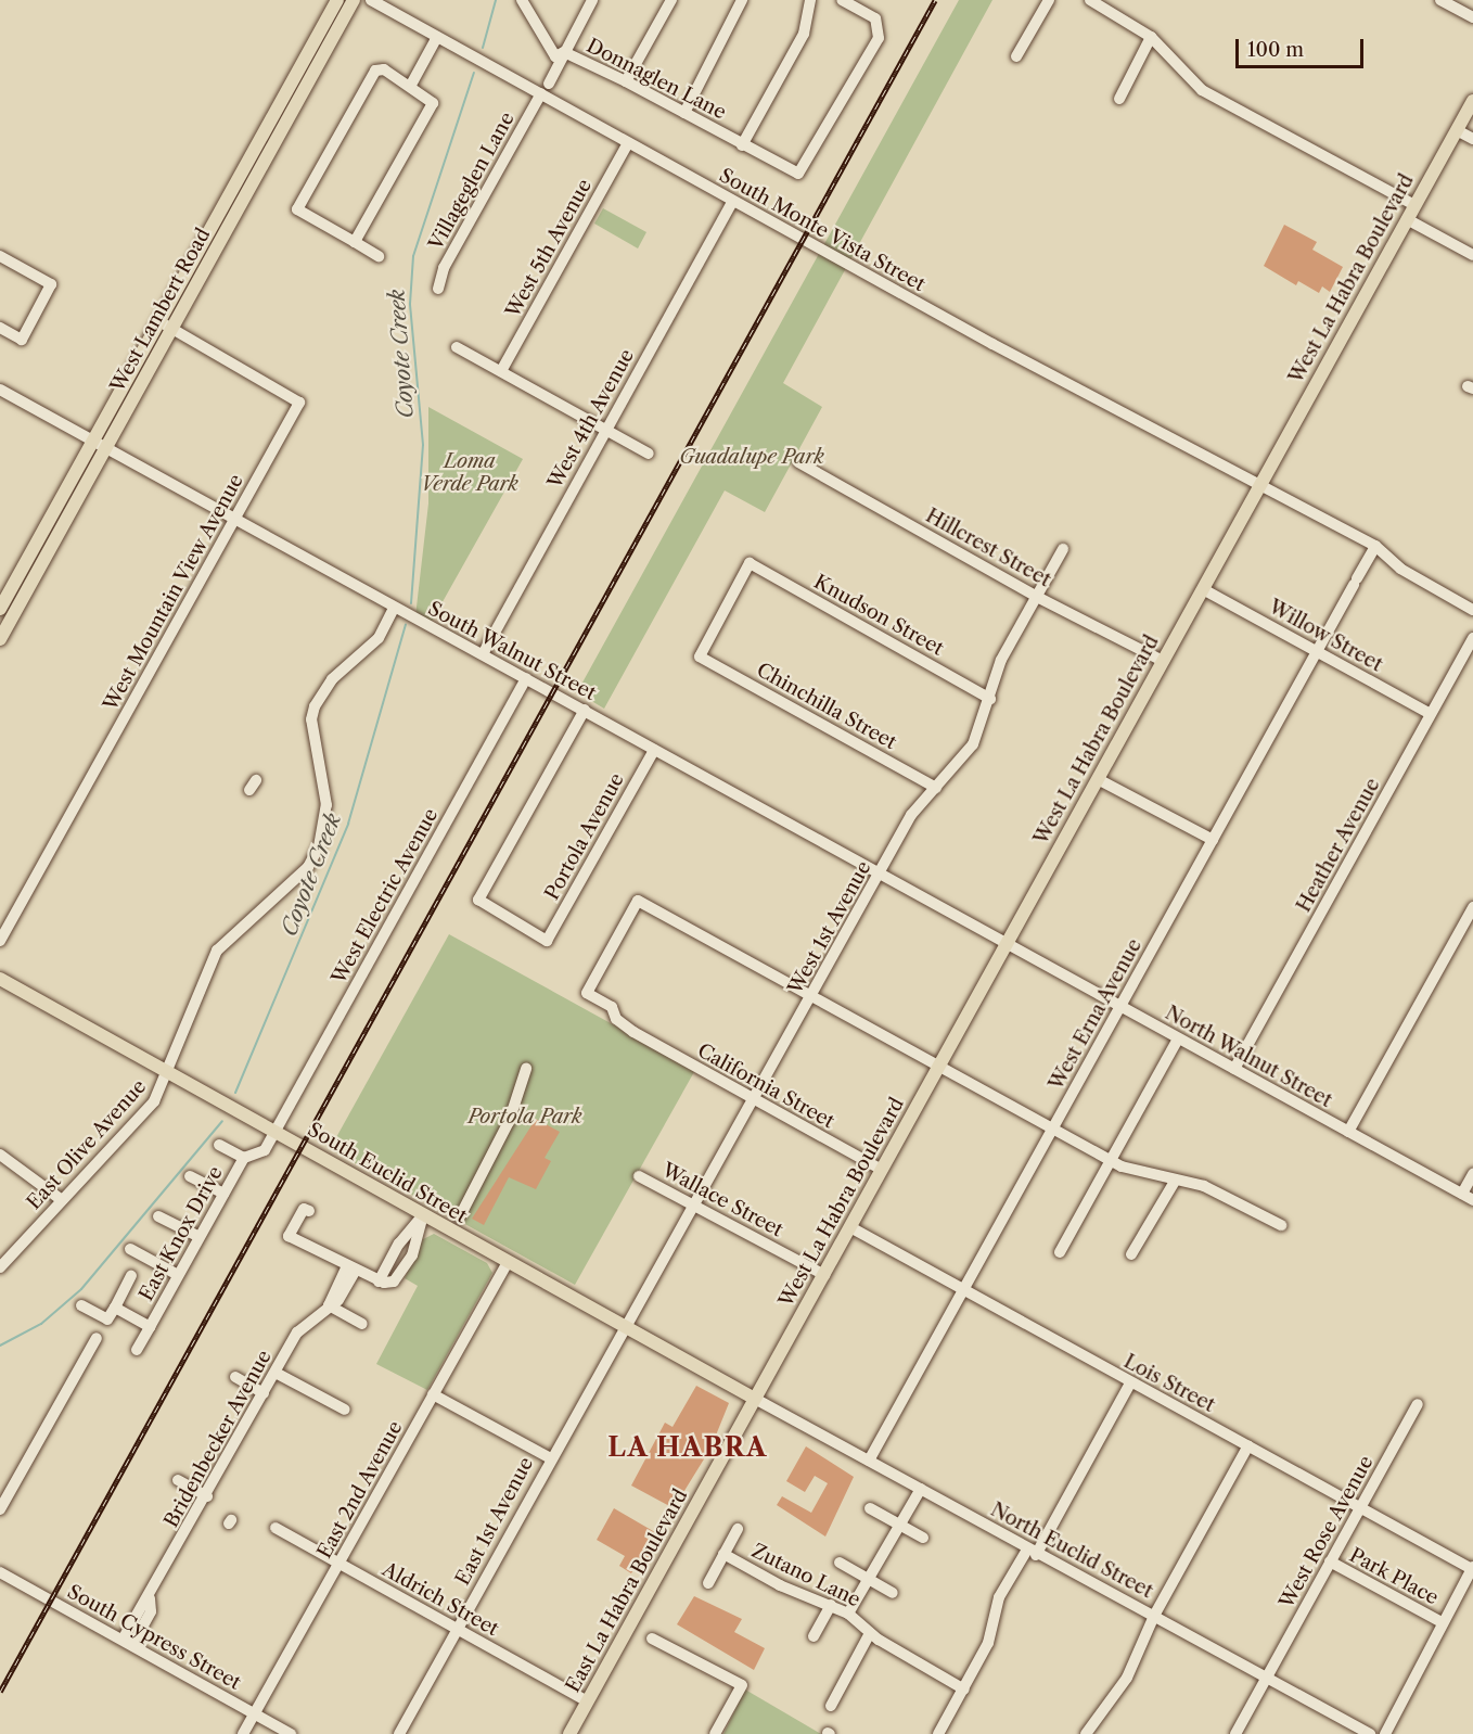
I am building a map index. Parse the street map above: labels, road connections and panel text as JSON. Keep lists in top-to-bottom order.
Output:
{
  "streets": {
    "main road": [
      "West La Habra Boulevard",
      "West Lambert Road",
      "South Euclid Street",
      "East La Habra Boulevard"
    ],
    "street": [
      "Donnaglen Lane",
      "Villageglen Lane",
      "South Monte Vista Street",
      "West 5th Avenue",
      "West 4th Avenue",
      "Hillcrest Street",
      "West Mountain View Avenue",
      "Knudson Street",
      "Willow Street",
      "South Walnut Street",
      "Chinchilla Street",
      "Portola Avenue",
      "Heather Avenue",
      "West Electric Avenue",
      "West 1st Avenue",
      "West Erna Avenue",
      "North Walnut Street",
      "California Street",
      "East Olive Avenue",
      "Wallace Street",
      "East Knox Drive",
      "Lois Street",
      "Bridenbecker Avenue",
      "East 2nd Avenue",
      "East 1st Avenue",
      "West Rose Avenue",
      "North Euclid Street",
      "Zutano Lane",
      "Park Place",
      "Aldrich Street",
      "South Cypress Street"
    ]
  },
  "crossings": [
    ["Donnaglen Lane", "Villageglen Lane"],
    ["Villageglen Lane", "South Monte Vista Street"],
    ["South Monte Vista Street", "West 5th Avenue"],
    ["South Monte Vista Street", "West La Habra Boulevard"],
    ["South Monte Vista Street", "West 4th Avenue"],
    ["South Monte Vista Street", "West Erna Avenue"],
    ["West La Habra Boulevard", "Hillcrest Street"],
    ["West La Habra Boulevard", "Willow Street"],
    ["West La Habra Boulevard", "South Walnut Street"],
    ["West La Habra Boulevard", "North Walnut Street"],
    ["West La Habra Boulevard", "California Street"],
    ["West La Habra Boulevard", "South Euclid Street"],
    ["West La Habra Boulevard", "Wallace Street"],
    ["West La Habra Boulevard", "Lois Street"],
    ["West La Habra Boulevard", "North Euclid Street"],
    ["West La Habra Boulevard", "East La Habra Boulevard"],
    ["West Lambert Road", "West Mountain View Avenue"],
    ["West Lambert Road", "South Walnut Street"],
    ["West 4th Avenue", "South Walnut Street"],
    ["Hillcrest Street", "West 1st Avenue"],
    ["West Mountain View Avenue", "South Walnut Street"],
    ["Knudson Street", "Chinchilla Street"],
    ["Knudson Street", "West 1st Avenue"],
    ["Willow Street", "Heather Avenue"],
    ["Willow Street", "West Erna Avenue"],
    ["South Walnut Street", "Portola Avenue"],
    ["South Walnut Street", "West Electric Avenue"],
    ["South Walnut Street", "West 1st Avenue"],
    ["South Walnut Street", "North Walnut Street"],
    ["South Walnut Street", "East Olive Avenue"],
    ["Chinchilla Street", "West 1st Avenue"],
    ["Heather Avenue", "North Walnut Street"],
    ["West Electric Avenue", "South Euclid Street"],
    ["West Electric Avenue", "East Knox Drive"],
    ["West 1st Avenue", "California Street"],
    ["West 1st Avenue", "South Euclid Street"],
    ["West 1st Avenue", "Wallace Street"],
    ["West 1st Avenue", "East 1st Avenue"],
    ["West Erna Avenue", "North Walnut Street"],
    ["West Erna Avenue", "Lois Street"],
    ["West Erna Avenue", "North Euclid Street"],
    ["East Olive Avenue", "South Euclid Street"],
    ["South Euclid Street", "East Knox Drive"],
    ["South Euclid Street", "East 2nd Avenue"],
    ["South Euclid Street", "East 1st Avenue"],
    ["South Euclid Street", "North Euclid Street"],
    ["South Euclid Street", "East La Habra Boulevard"],
    ["Lois Street", "West Rose Avenue"],
    ["Bridenbecker Avenue", "South Cypress Street"],
    ["East 2nd Avenue", "Aldrich Street"],
    ["East 2nd Avenue", "South Cypress Street"],
    ["East 1st Avenue", "Aldrich Street"],
    ["West Rose Avenue", "North Euclid Street"],
    ["West Rose Avenue", "Park Place"],
    ["North Euclid Street", "East La Habra Boulevard"],
    ["East La Habra Boulevard", "Aldrich Street"]
  ],
  "districts": ["LA HABRA"],
  "water": ["Coyote Creek"],
  "parks": ["Guadalupe Park", "Loma Verde Park", "Portola Park"],
  "scale_bar": "100 m"
}
